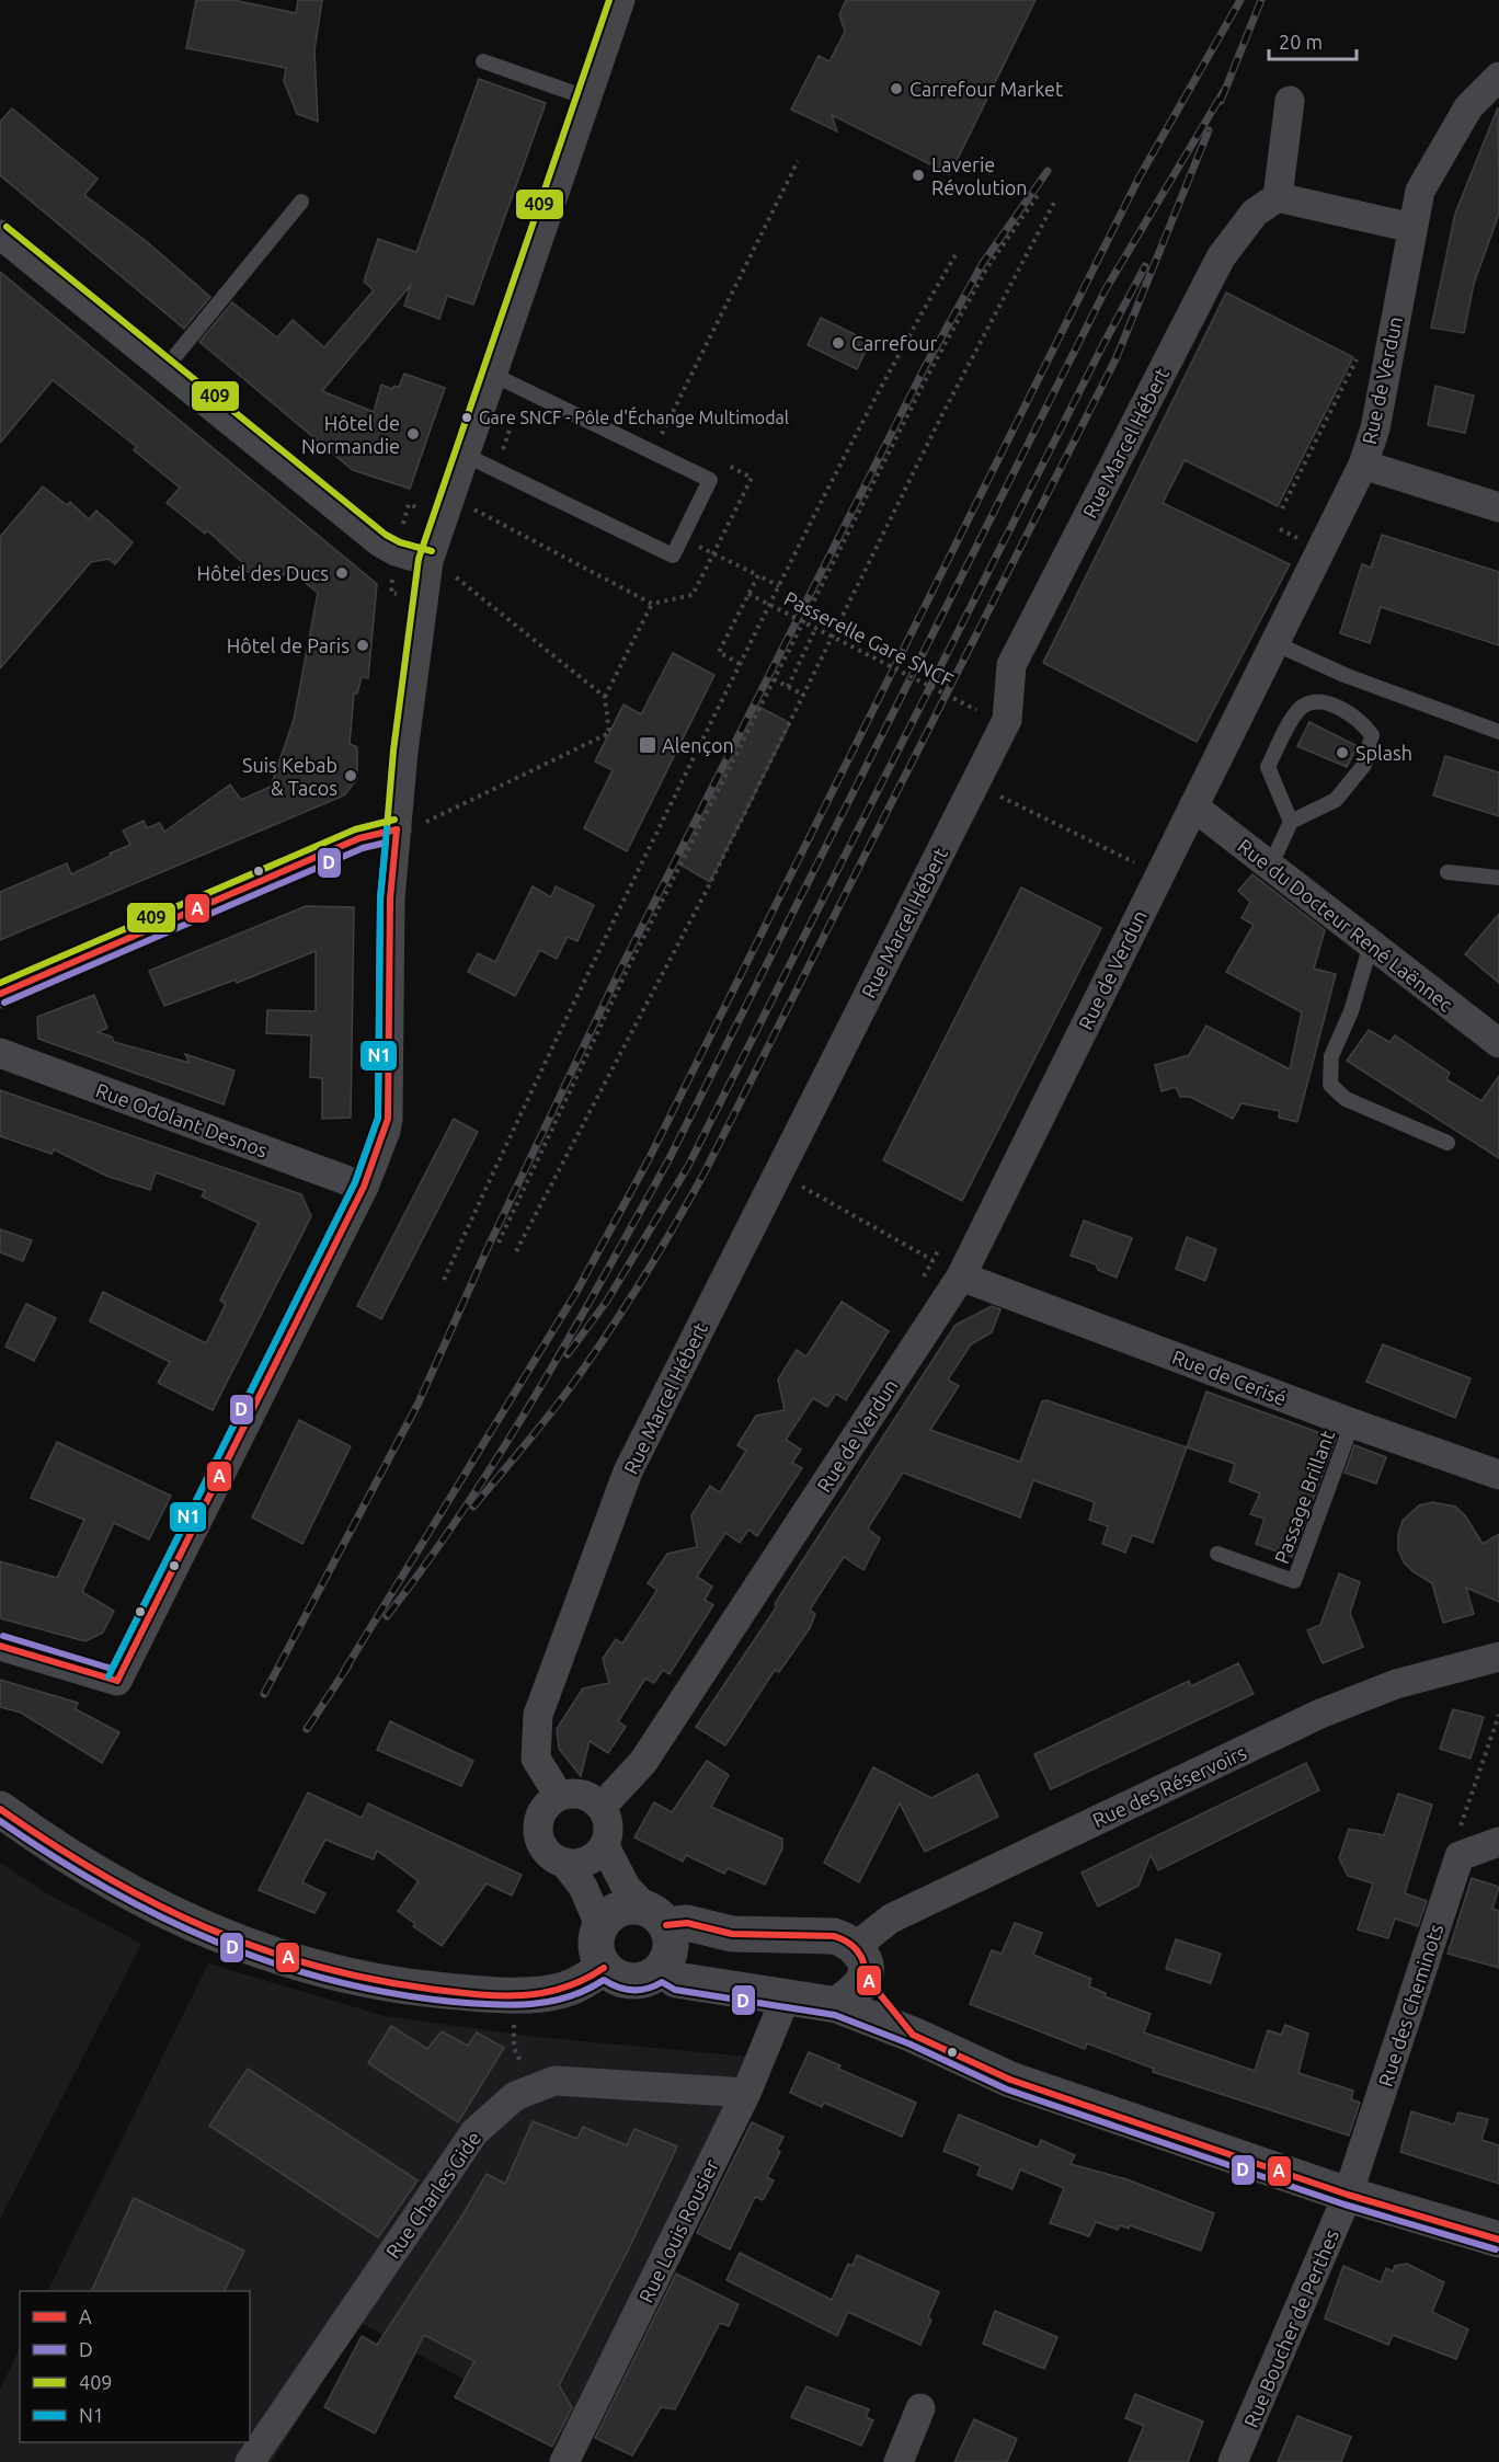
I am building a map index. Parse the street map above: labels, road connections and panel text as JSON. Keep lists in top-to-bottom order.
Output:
{
  "streets": {
    "street": [
      "Rue de Verdun",
      "Rue Marcel Hébert",
      "Rue du Docteur René Laënnec",
      "Rue Odolant Desnos",
      "Rue de Cerisé",
      "Rue des Réservoirs",
      "Rue des Cheminots",
      "Rue Charles Gide",
      "Rue Louis Rousier",
      "Rue Boucher de Perthes"
    ],
    "lane": ["Passage Brillant"],
    "path": ["Passerelle Gare SNCF"]
  },
  "crossings": [
    ["Rue de Verdun", "Rue Marcel Hébert"],
    ["Rue de Verdun", "Rue du Docteur René Laënnec"],
    ["Rue de Verdun", "Rue de Cerisé"],
    ["Rue de Cerisé", "Passage Brillant"],
    ["Rue des Cheminots", "Rue Boucher de Perthes"],
    ["Rue Charles Gide", "Rue Louis Rousier"]
  ],
  "places": {
    "other": [
      "Carrefour Market",
      "Laverie Révolution",
      "Carrefour",
      "Gare SNCF - Pôle d'Échange Multimodal",
      "Hôtel de Normandie",
      "Hôtel des Ducs",
      "Hôtel de Paris",
      "Splash",
      "Suis Kebab & Tacos"
    ],
    "transit": ["Alençon"]
  },
  "lines": [
    "transit line 409",
    "transit line N1",
    "transit line A",
    "transit line D"
  ],
  "legend": [
    "A",
    "D",
    "409",
    "N1"
  ],
  "scale_bar": "20 m"
}
